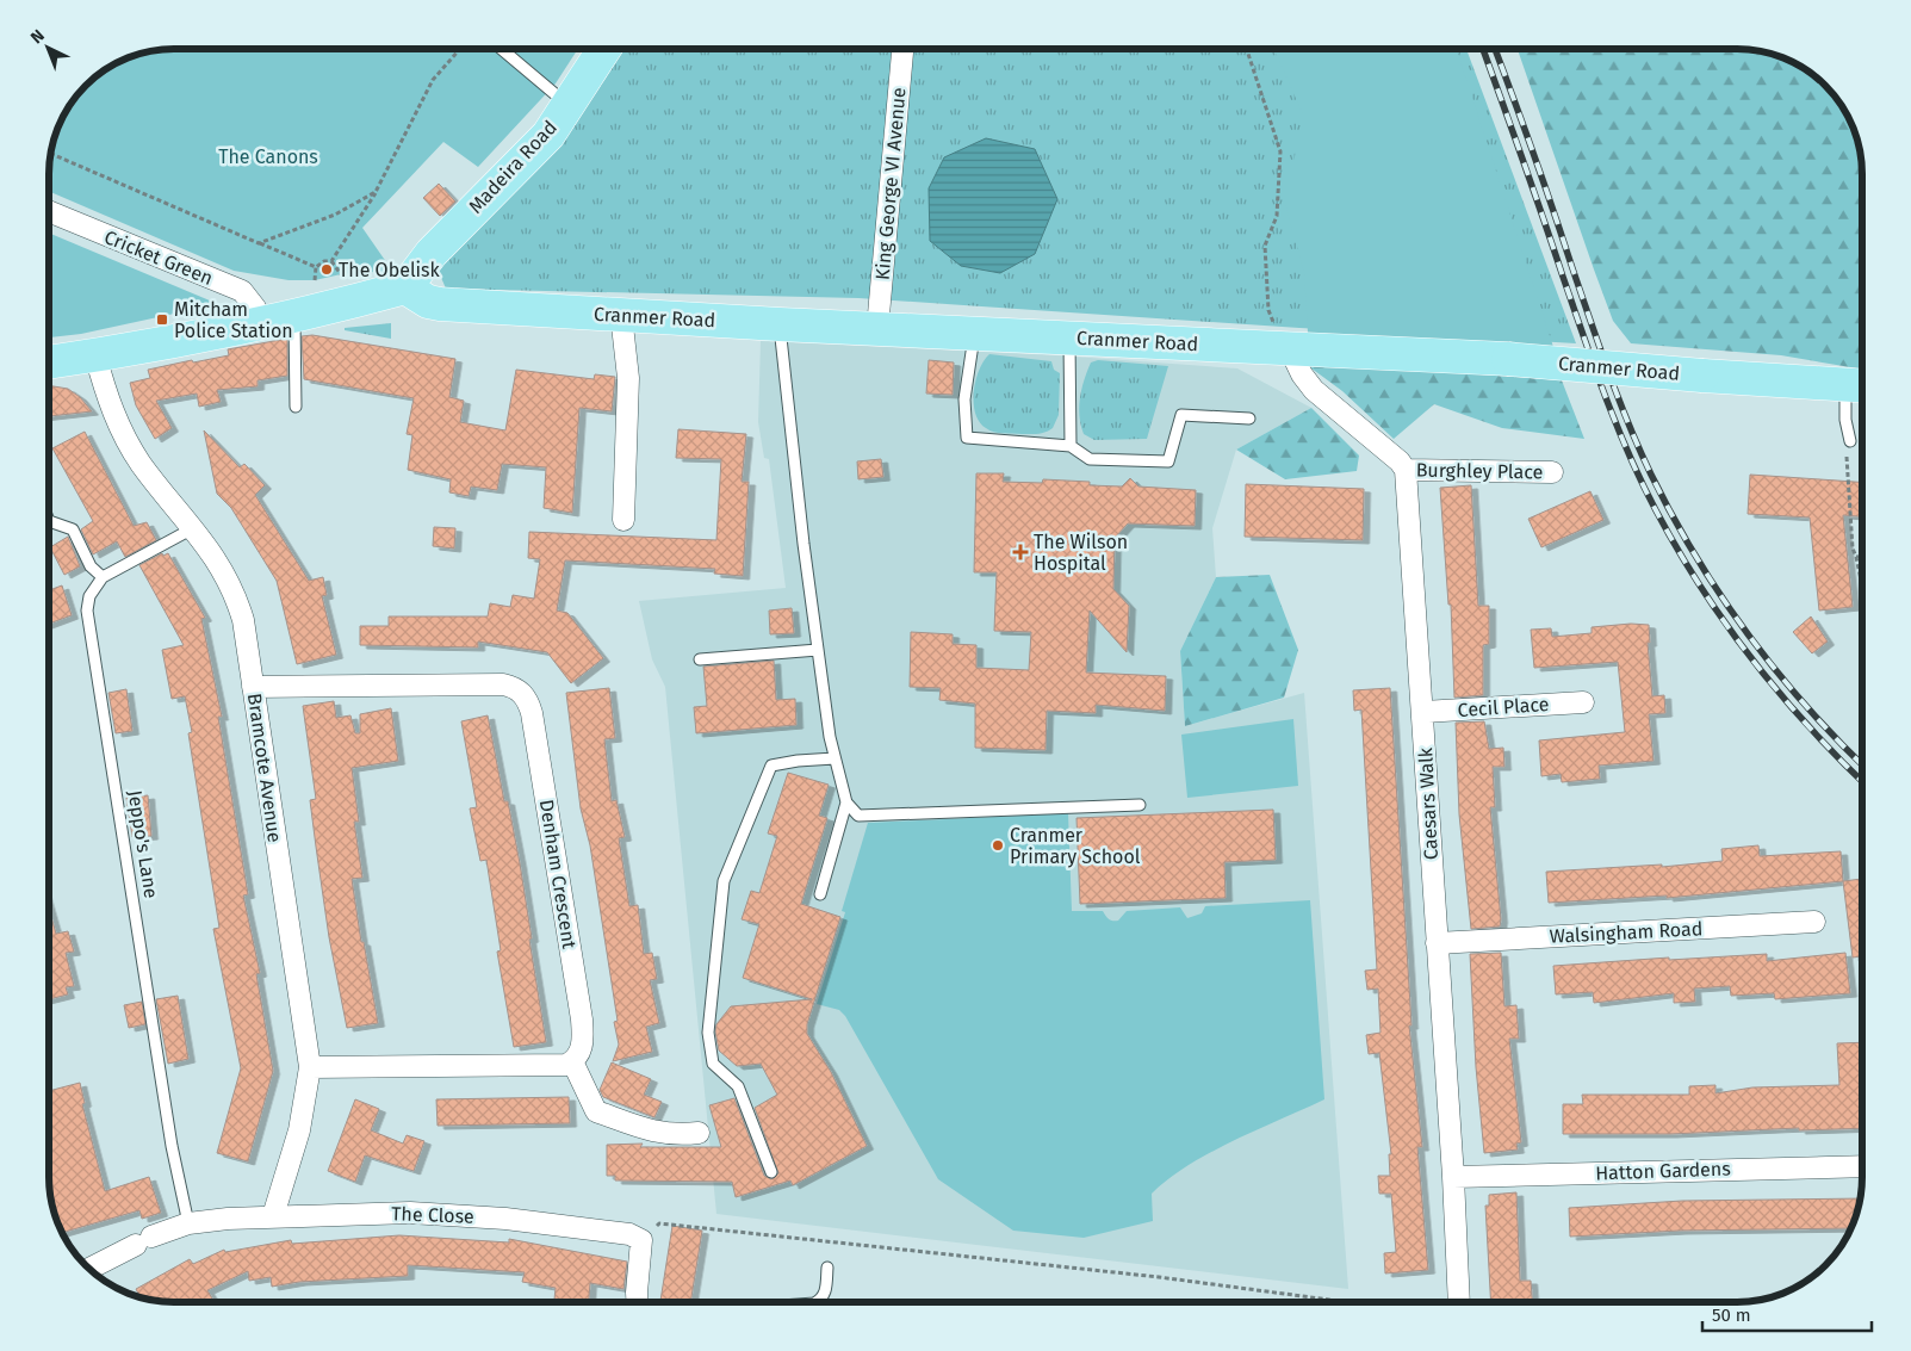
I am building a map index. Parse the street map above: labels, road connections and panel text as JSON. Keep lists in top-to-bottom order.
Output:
{
  "streets": {
    "main road": ["Madeira Road", "Cranmer Road"],
    "street": [
      "King George VI Avenue",
      "Cricket Green",
      "Burghley Place",
      "Cecil Place",
      "Bramcote Avenue",
      "Caesars Walk",
      "Denham Crescent",
      "Walsingham Road",
      "Hatton Gardens",
      "The Close"
    ],
    "lane": ["Jeppo's Lane"]
  },
  "crossings": [
    ["Madeira Road", "Cranmer Road"],
    ["King George VI Avenue", "Cranmer Road"],
    ["Burghley Place", "Caesars Walk"],
    ["Cecil Place", "Caesars Walk"],
    ["Bramcote Avenue", "Denham Crescent"],
    ["Bramcote Avenue", "The Close"],
    ["Caesars Walk", "Walsingham Road"],
    ["Caesars Walk", "Hatton Gardens"],
    ["Jeppo's Lane", "The Close"]
  ],
  "parks": ["The Canons"],
  "places": {
    "other": ["The Obelisk", "Cranmer Primary School"],
    "transit": ["Mitcham Police Station"],
    "health": ["The Wilson Hospital"]
  },
  "scale_bar": "50 m",
  "north": "top left"
}
